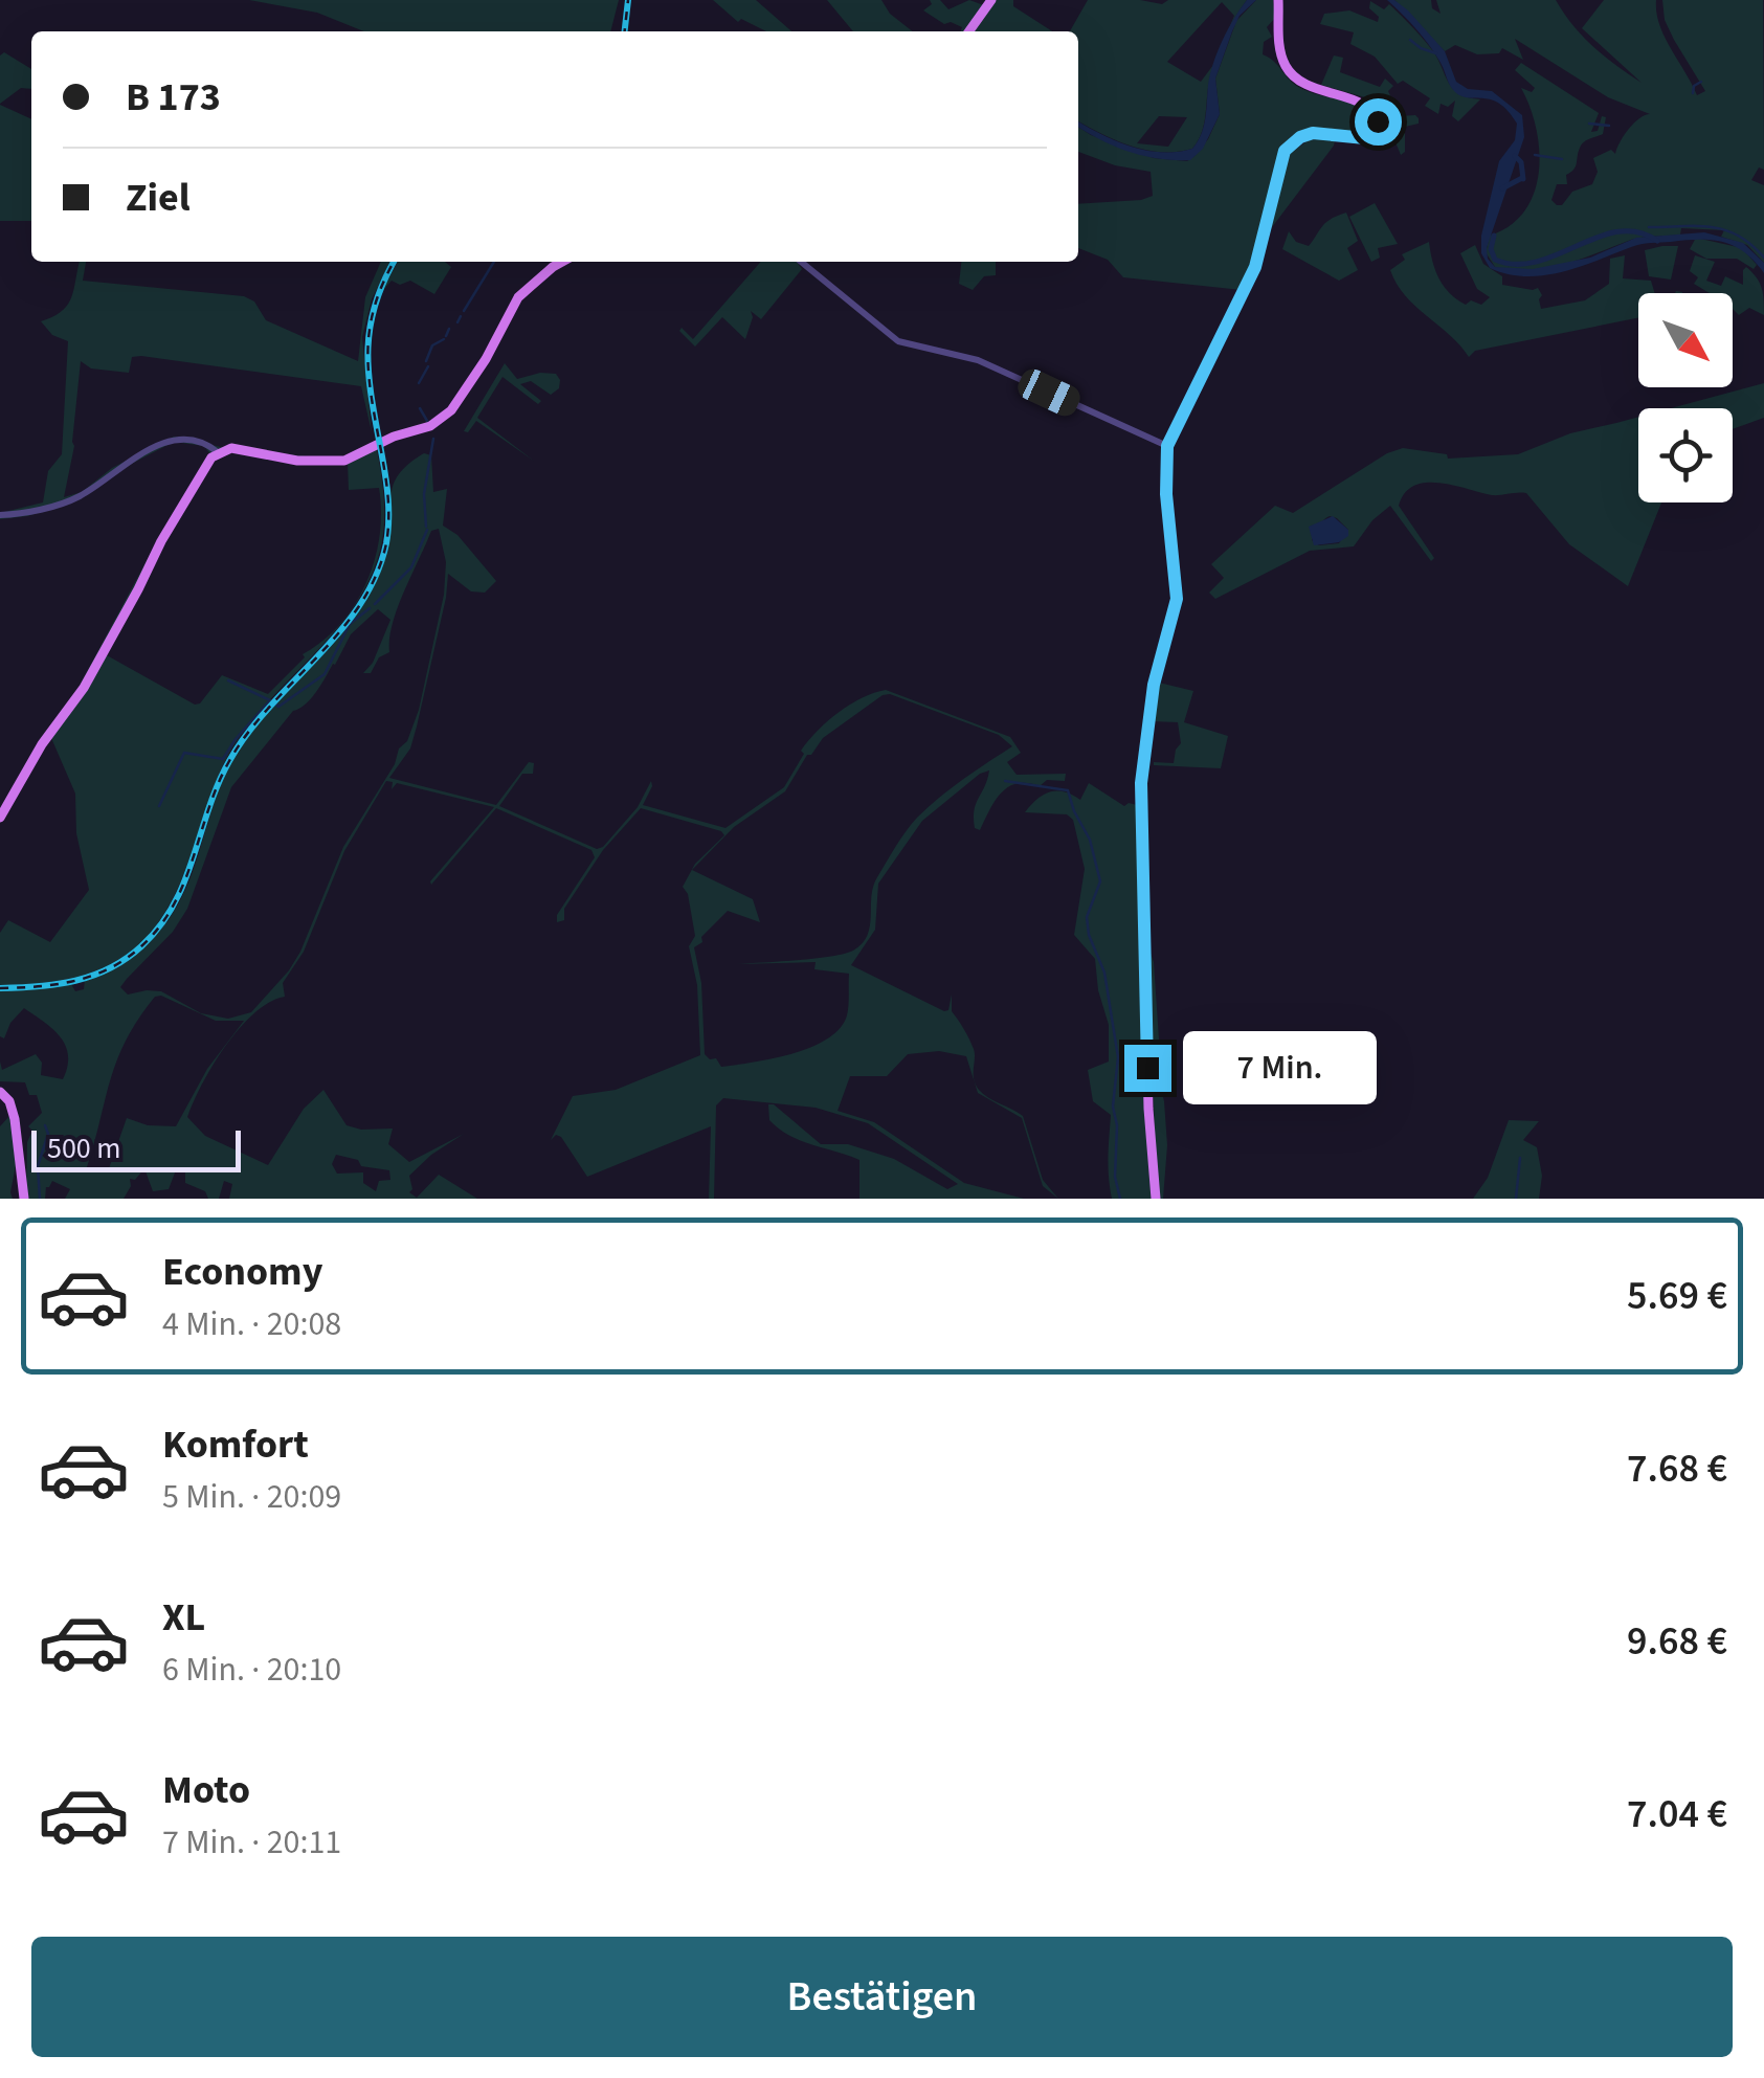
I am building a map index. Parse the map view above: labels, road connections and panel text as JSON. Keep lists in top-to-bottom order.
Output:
{
  "scale_bar": "500 m",
  "north": "bottom right",
  "page": {
    "banner": ["B 173", "Ziel"],
    "bubble": "7 Min.",
    "scale": "500 m",
    "list": [
      {
        "name": "Economy",
        "note": "4 Min. · 20:08",
        "value": "5.69 €"
      },
      {
        "name": "Komfort",
        "note": "5 Min. · 20:09",
        "value": "7.68 €"
      },
      {
        "name": "XL",
        "note": "6 Min. · 20:10",
        "value": "9.68 €"
      },
      {
        "name": "Moto",
        "note": "7 Min. · 20:11",
        "value": "7.04 €"
      }
    ],
    "buttons": "Bestätigen"
  }
}
